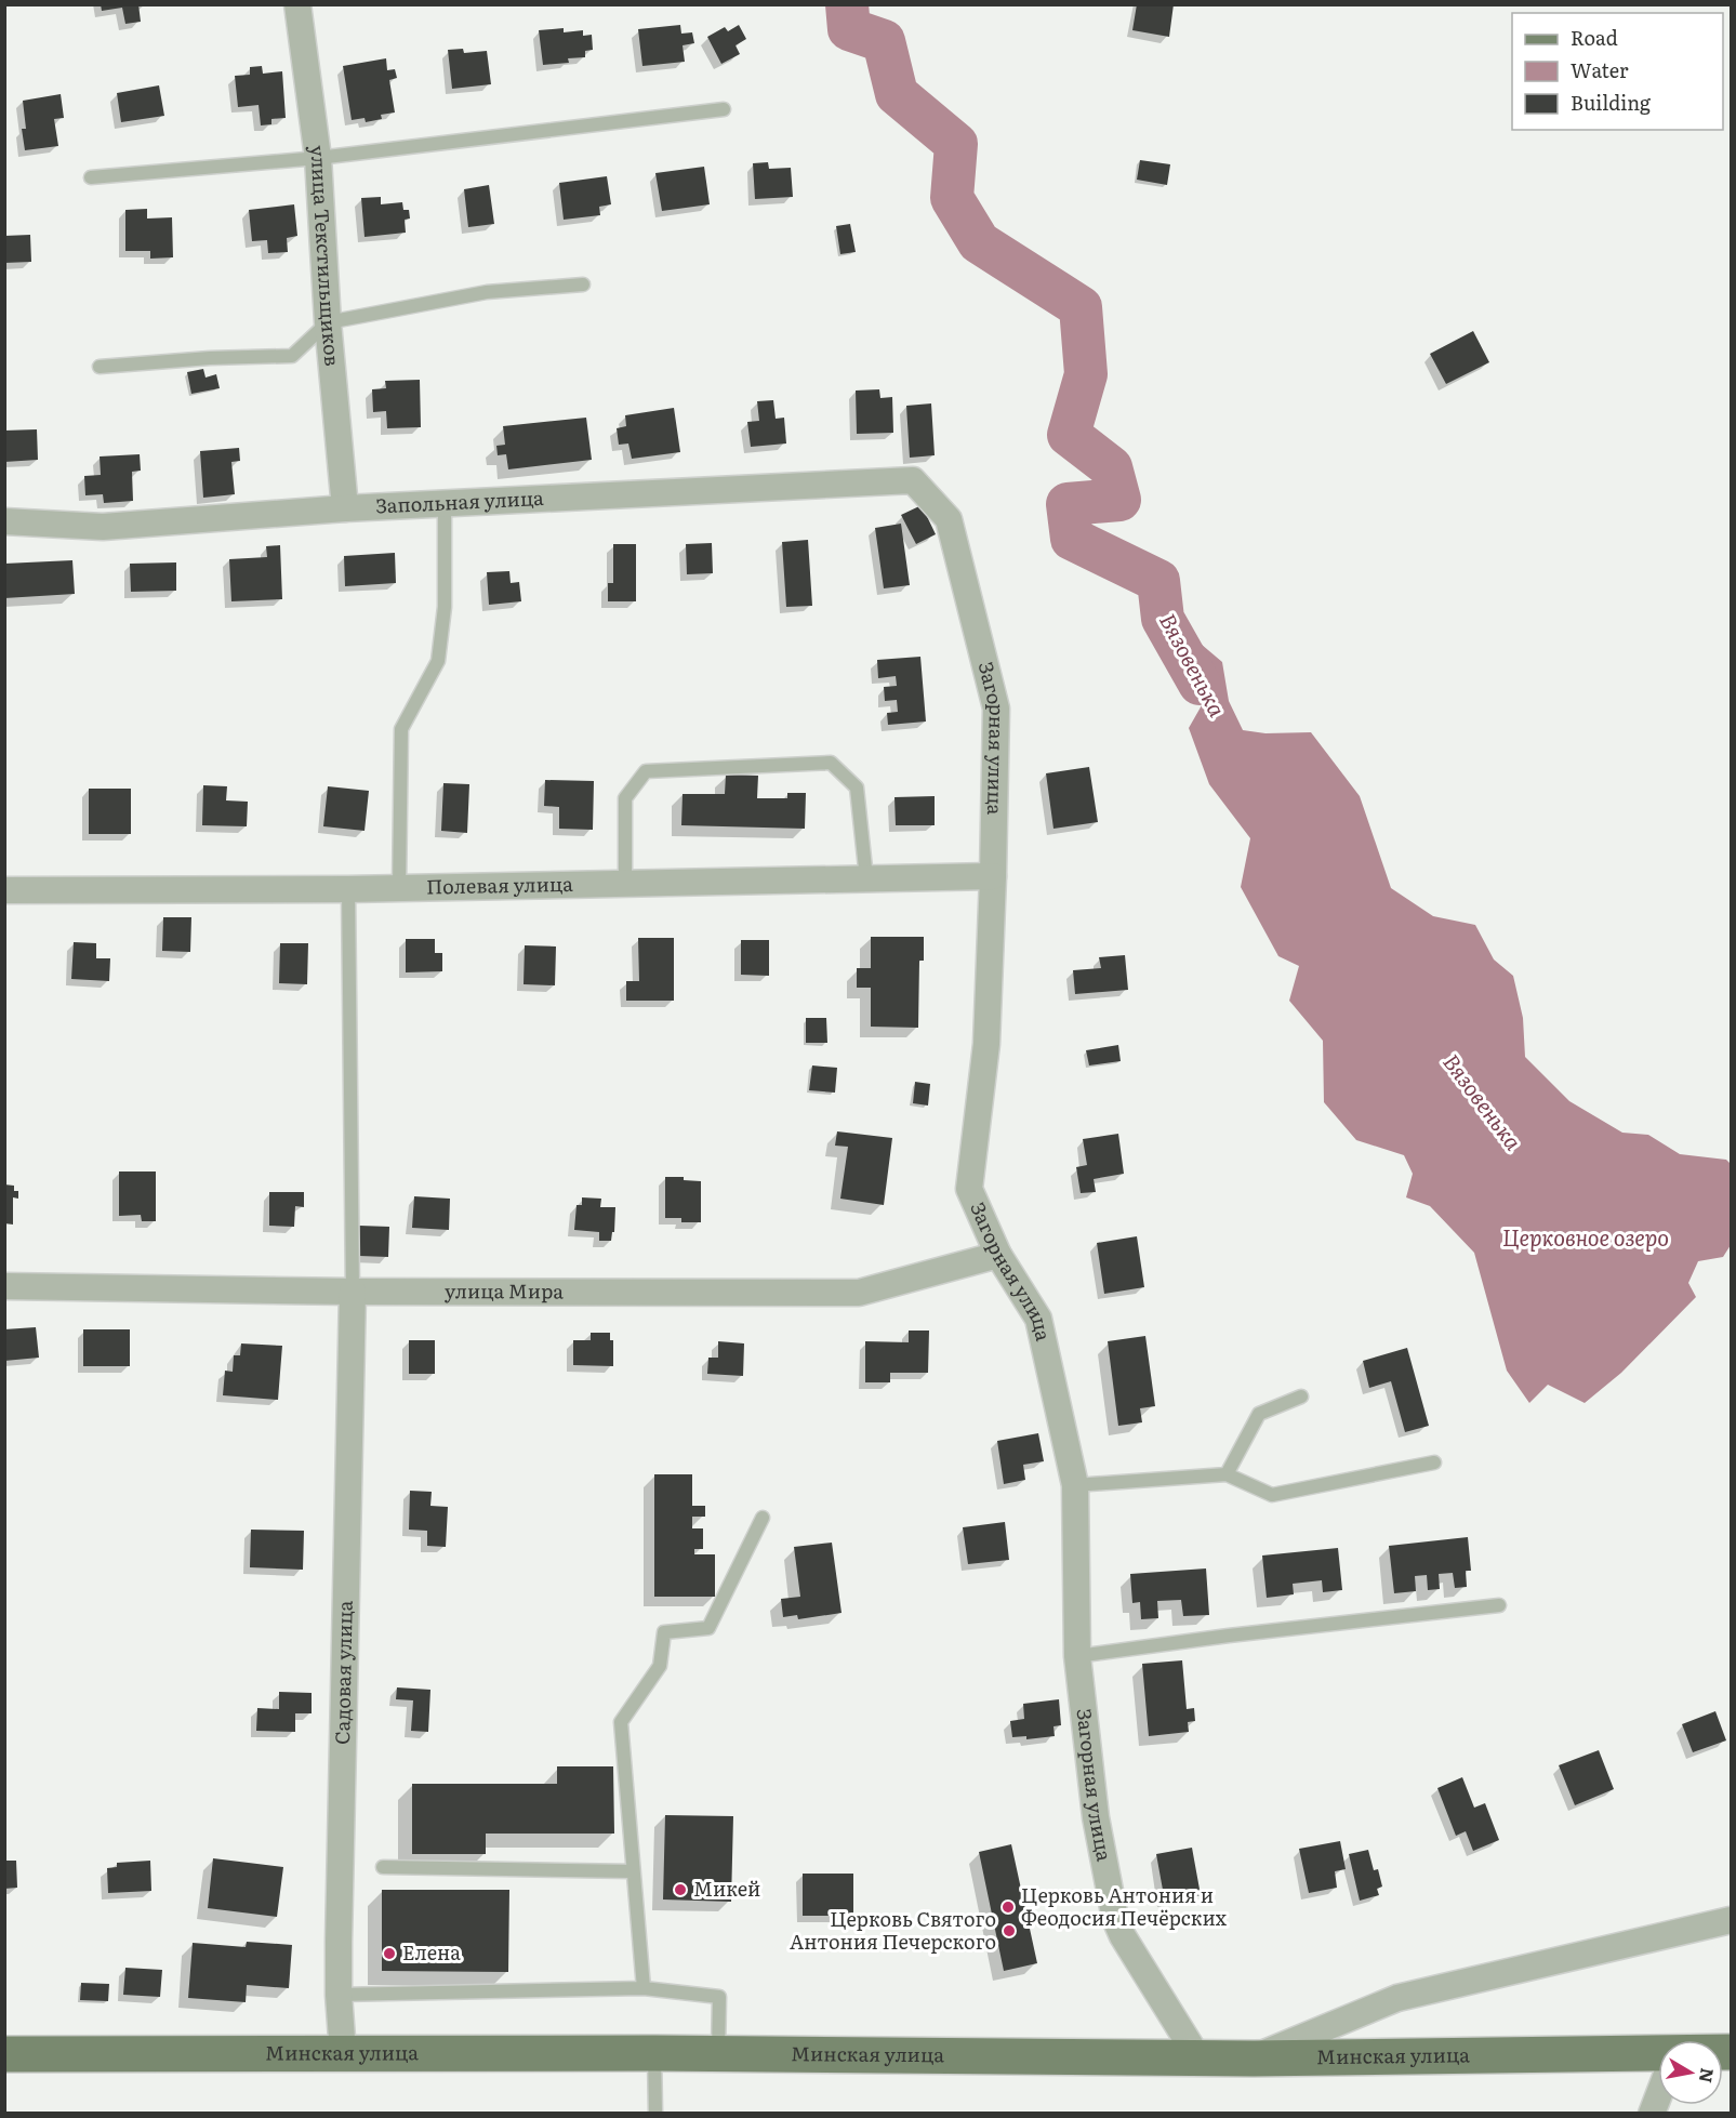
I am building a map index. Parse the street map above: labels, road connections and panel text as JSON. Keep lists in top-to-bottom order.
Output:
{
  "streets": {
    "main road": ["Минская улица"],
    "street": [
      "улица Текстильщиков",
      "Запольная улица",
      "Загорная улица",
      "Полевая улица",
      "улица Мира",
      "Садовая улица"
    ]
  },
  "crossings": [
    ["улица Текстильщиков", "Запольная улица"],
    ["Запольная улица", "Загорная улица"],
    ["Загорная улица", "Полевая улица"],
    ["Загорная улица", "улица Мира"],
    ["Загорная улица", "Минская улица"],
    ["улица Мира", "Садовая улица"],
    ["Садовая улица", "Минская улица"]
  ],
  "water": ["Вязовенька", "Церковное озеро"],
  "places": [
    "Микей",
    "Церковь Антония и Феодосия Печёрских",
    "Церковь Святого Антония Печерского",
    "Елена"
  ],
  "legend": ["Road", "Water", "Building"],
  "north": "right"
}
